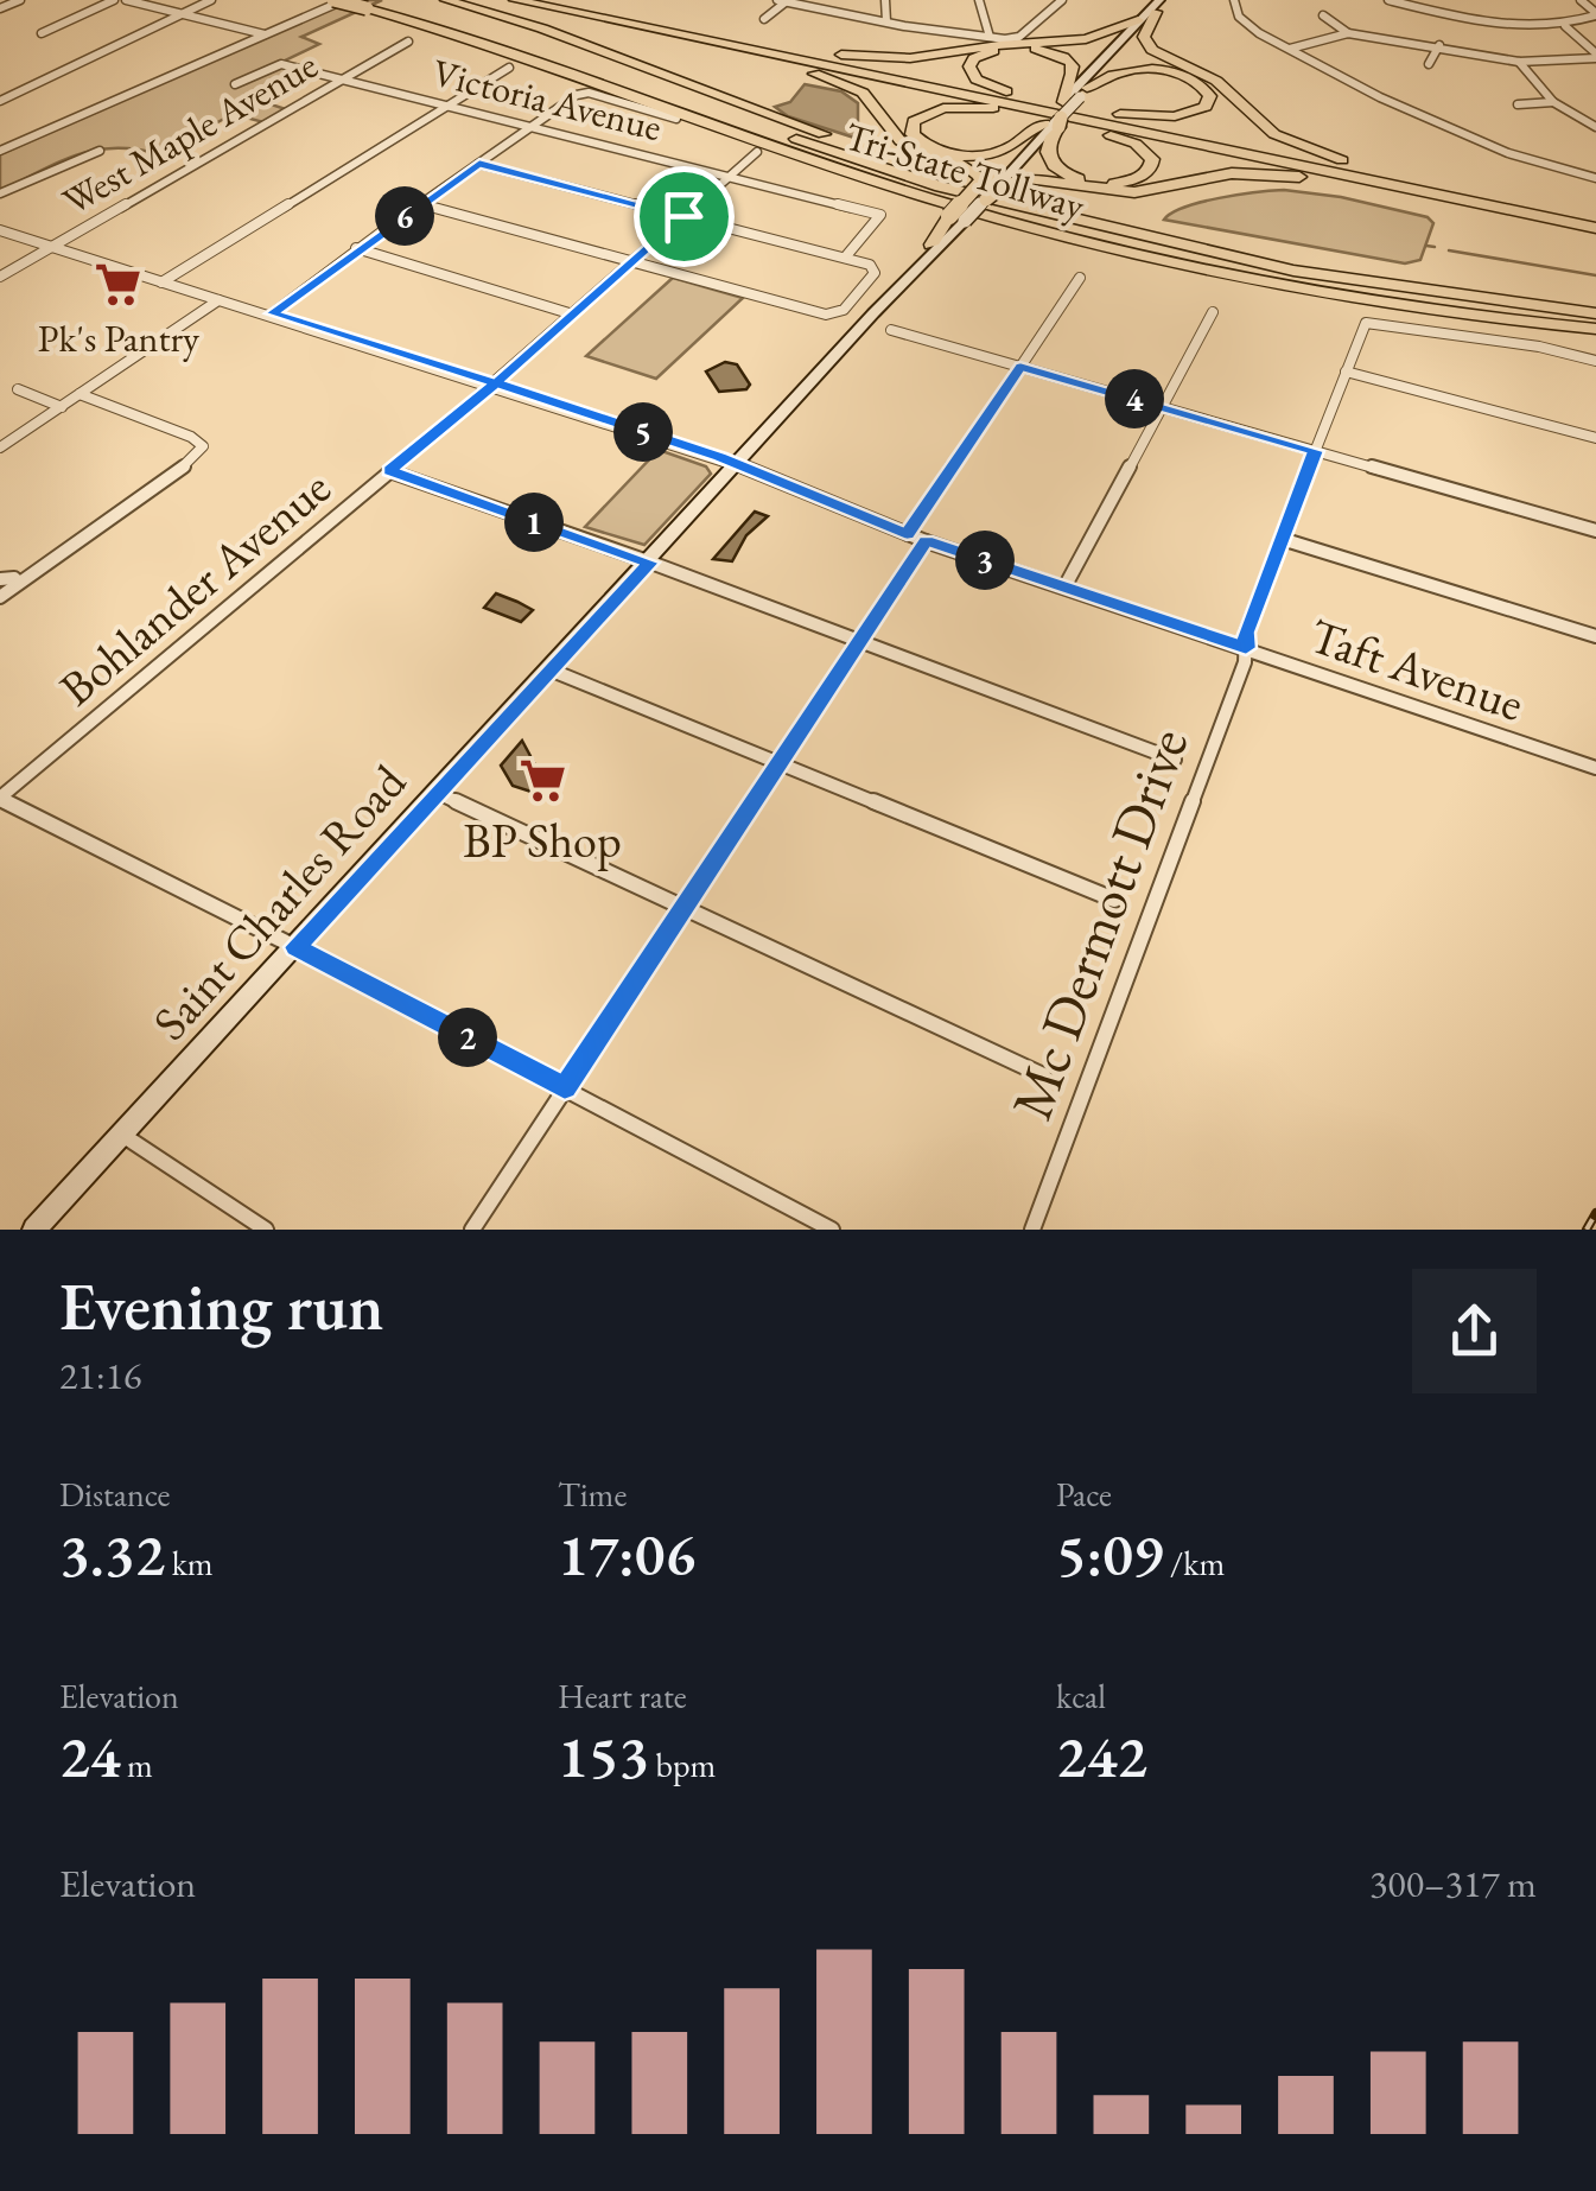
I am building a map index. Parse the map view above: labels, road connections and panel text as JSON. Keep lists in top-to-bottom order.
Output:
{
  "streets": {
    "highway": ["Tri-State Tollway"],
    "main road": ["Saint Charles Road"],
    "street": [
      "Victoria Avenue",
      "West Maple Avenue",
      "Bohlander Avenue",
      "Taft Avenue",
      "Mc Dermott Drive"
    ]
  },
  "crossings": [
    ["Victoria Avenue", "West Maple Avenue"],
    ["Victoria Avenue", "Bohlander Avenue"],
    ["West Maple Avenue", "Taft Avenue"],
    ["Bohlander Avenue", "Taft Avenue"],
    ["Taft Avenue", "Saint Charles Road"],
    ["Taft Avenue", "Mc Dermott Drive"]
  ],
  "places": {
    "supermarket": ["Pk's Pantry", "BP Shop"]
  },
  "page": {
    "pins": [
      "6",
      "4",
      "5",
      "1",
      "3",
      "2"
    ],
    "heading": ["Evening run", "21:16"],
    "stats": [
      ["Distance", "3.32 km"],
      ["Time", "17:06"],
      ["Pace", "5:09 /km"],
      ["Elevation", "24 m"],
      ["Heart rate", "153 bpm"],
      ["kcal", "242"]
    ],
    "chart": ["Elevation", "300–317 m"]
  }
}
